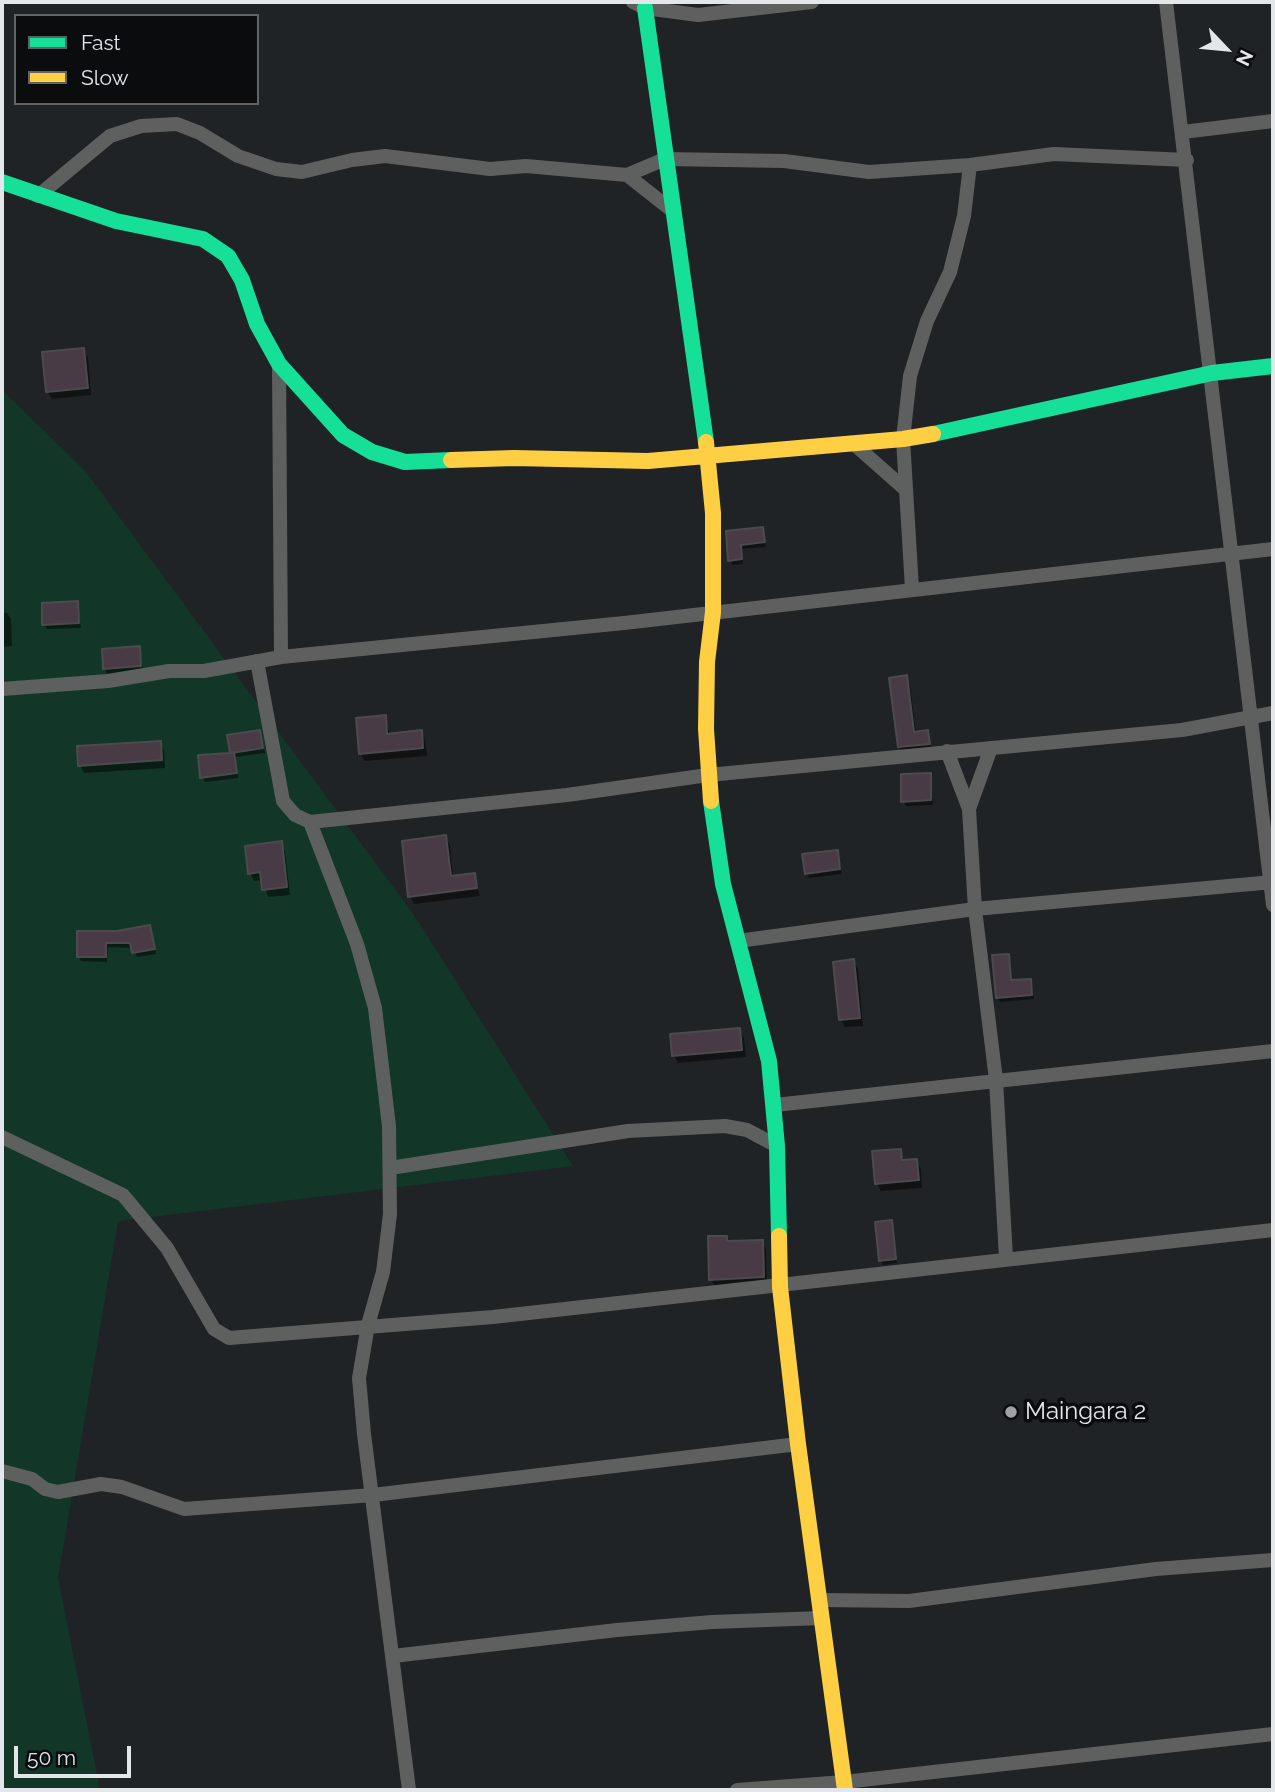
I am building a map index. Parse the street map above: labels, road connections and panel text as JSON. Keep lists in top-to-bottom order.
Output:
{
  "places": ["Maingara 2"],
  "legend": ["Fast", "Slow"],
  "scale_bar": "50 m",
  "north": "bottom right"
}
